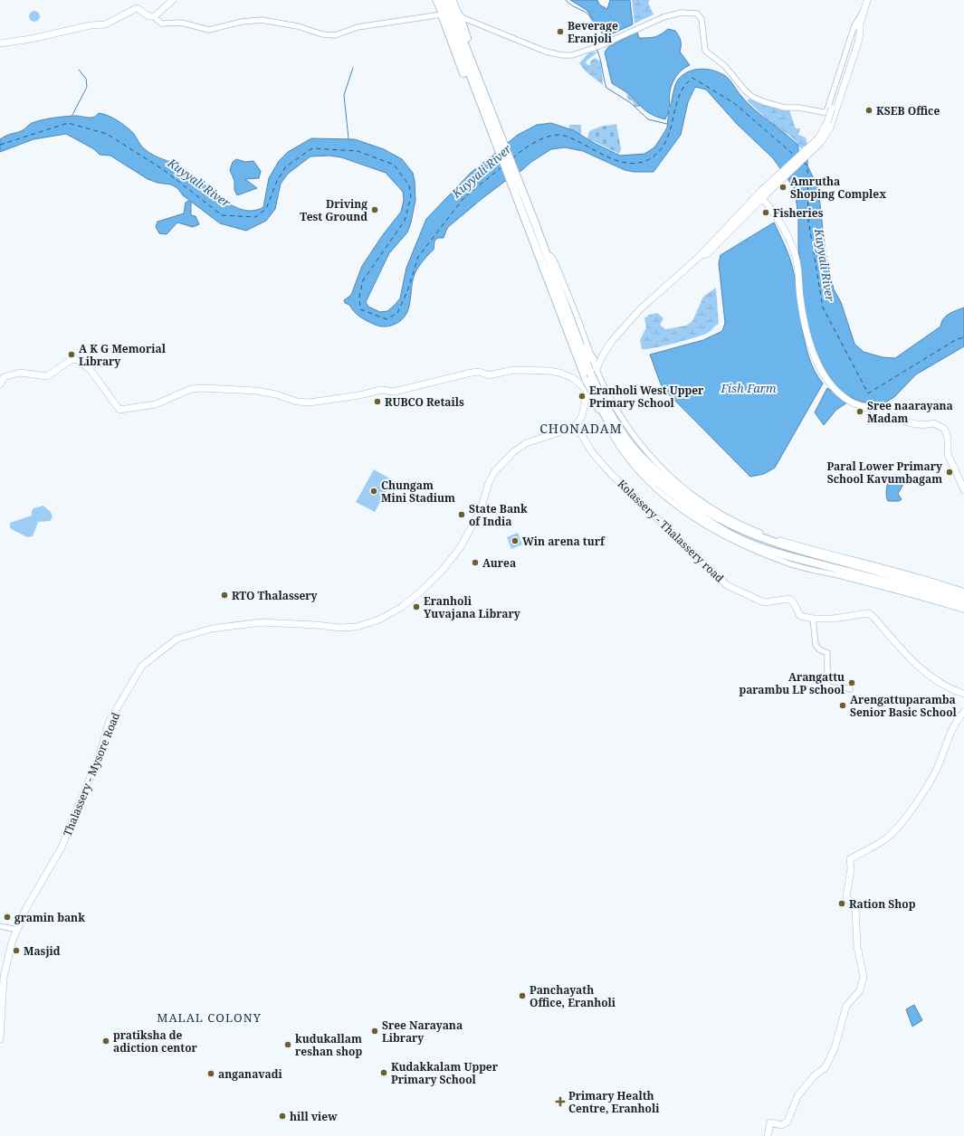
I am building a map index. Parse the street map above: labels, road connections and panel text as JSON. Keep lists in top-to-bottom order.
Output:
{
  "streets": {
    "main road": ["Kolassery - Thalassery road", "Thalassery - Mysore Road"]
  },
  "crossings": [
    ["Kolassery - Thalassery road", "Thalassery - Mysore Road"]
  ],
  "districts": ["CHONADAM", "MALAL COLONY"],
  "water": ["Kuyyali River", "Fish Farm"],
  "places": {
    "other": [
      "Beverage Eranjoli",
      "KSEB Office",
      "Amrutha Shoping Complex",
      "Driving Test Ground",
      "Fisheries",
      "A K G Memorial Library",
      "Eranholi West Upper Primary School",
      "RUBCO Retails",
      "Sree naarayana Madam",
      "Paral Lower Primary School Kavumbagam",
      "Chungam Mini Stadium",
      "State Bank of India",
      "Win arena turf",
      "Aurea",
      "RTO Thalassery",
      "Eranholi Yuvajana Library",
      "Arangattu parambu LP school",
      "Arengattuparamba Senior Basic School",
      "Ration Shop",
      "gramin bank",
      "Masjid",
      "Panchayath Office, Eranholi",
      "Sree Narayana Library",
      "pratiksha de adiction centor",
      "kudukallam reshan shop",
      "Kudakkalam Upper Primary School",
      "anganavadi",
      "hill view"
    ],
    "health": ["Primary Health Centre, Eranholi"]
  }
}
